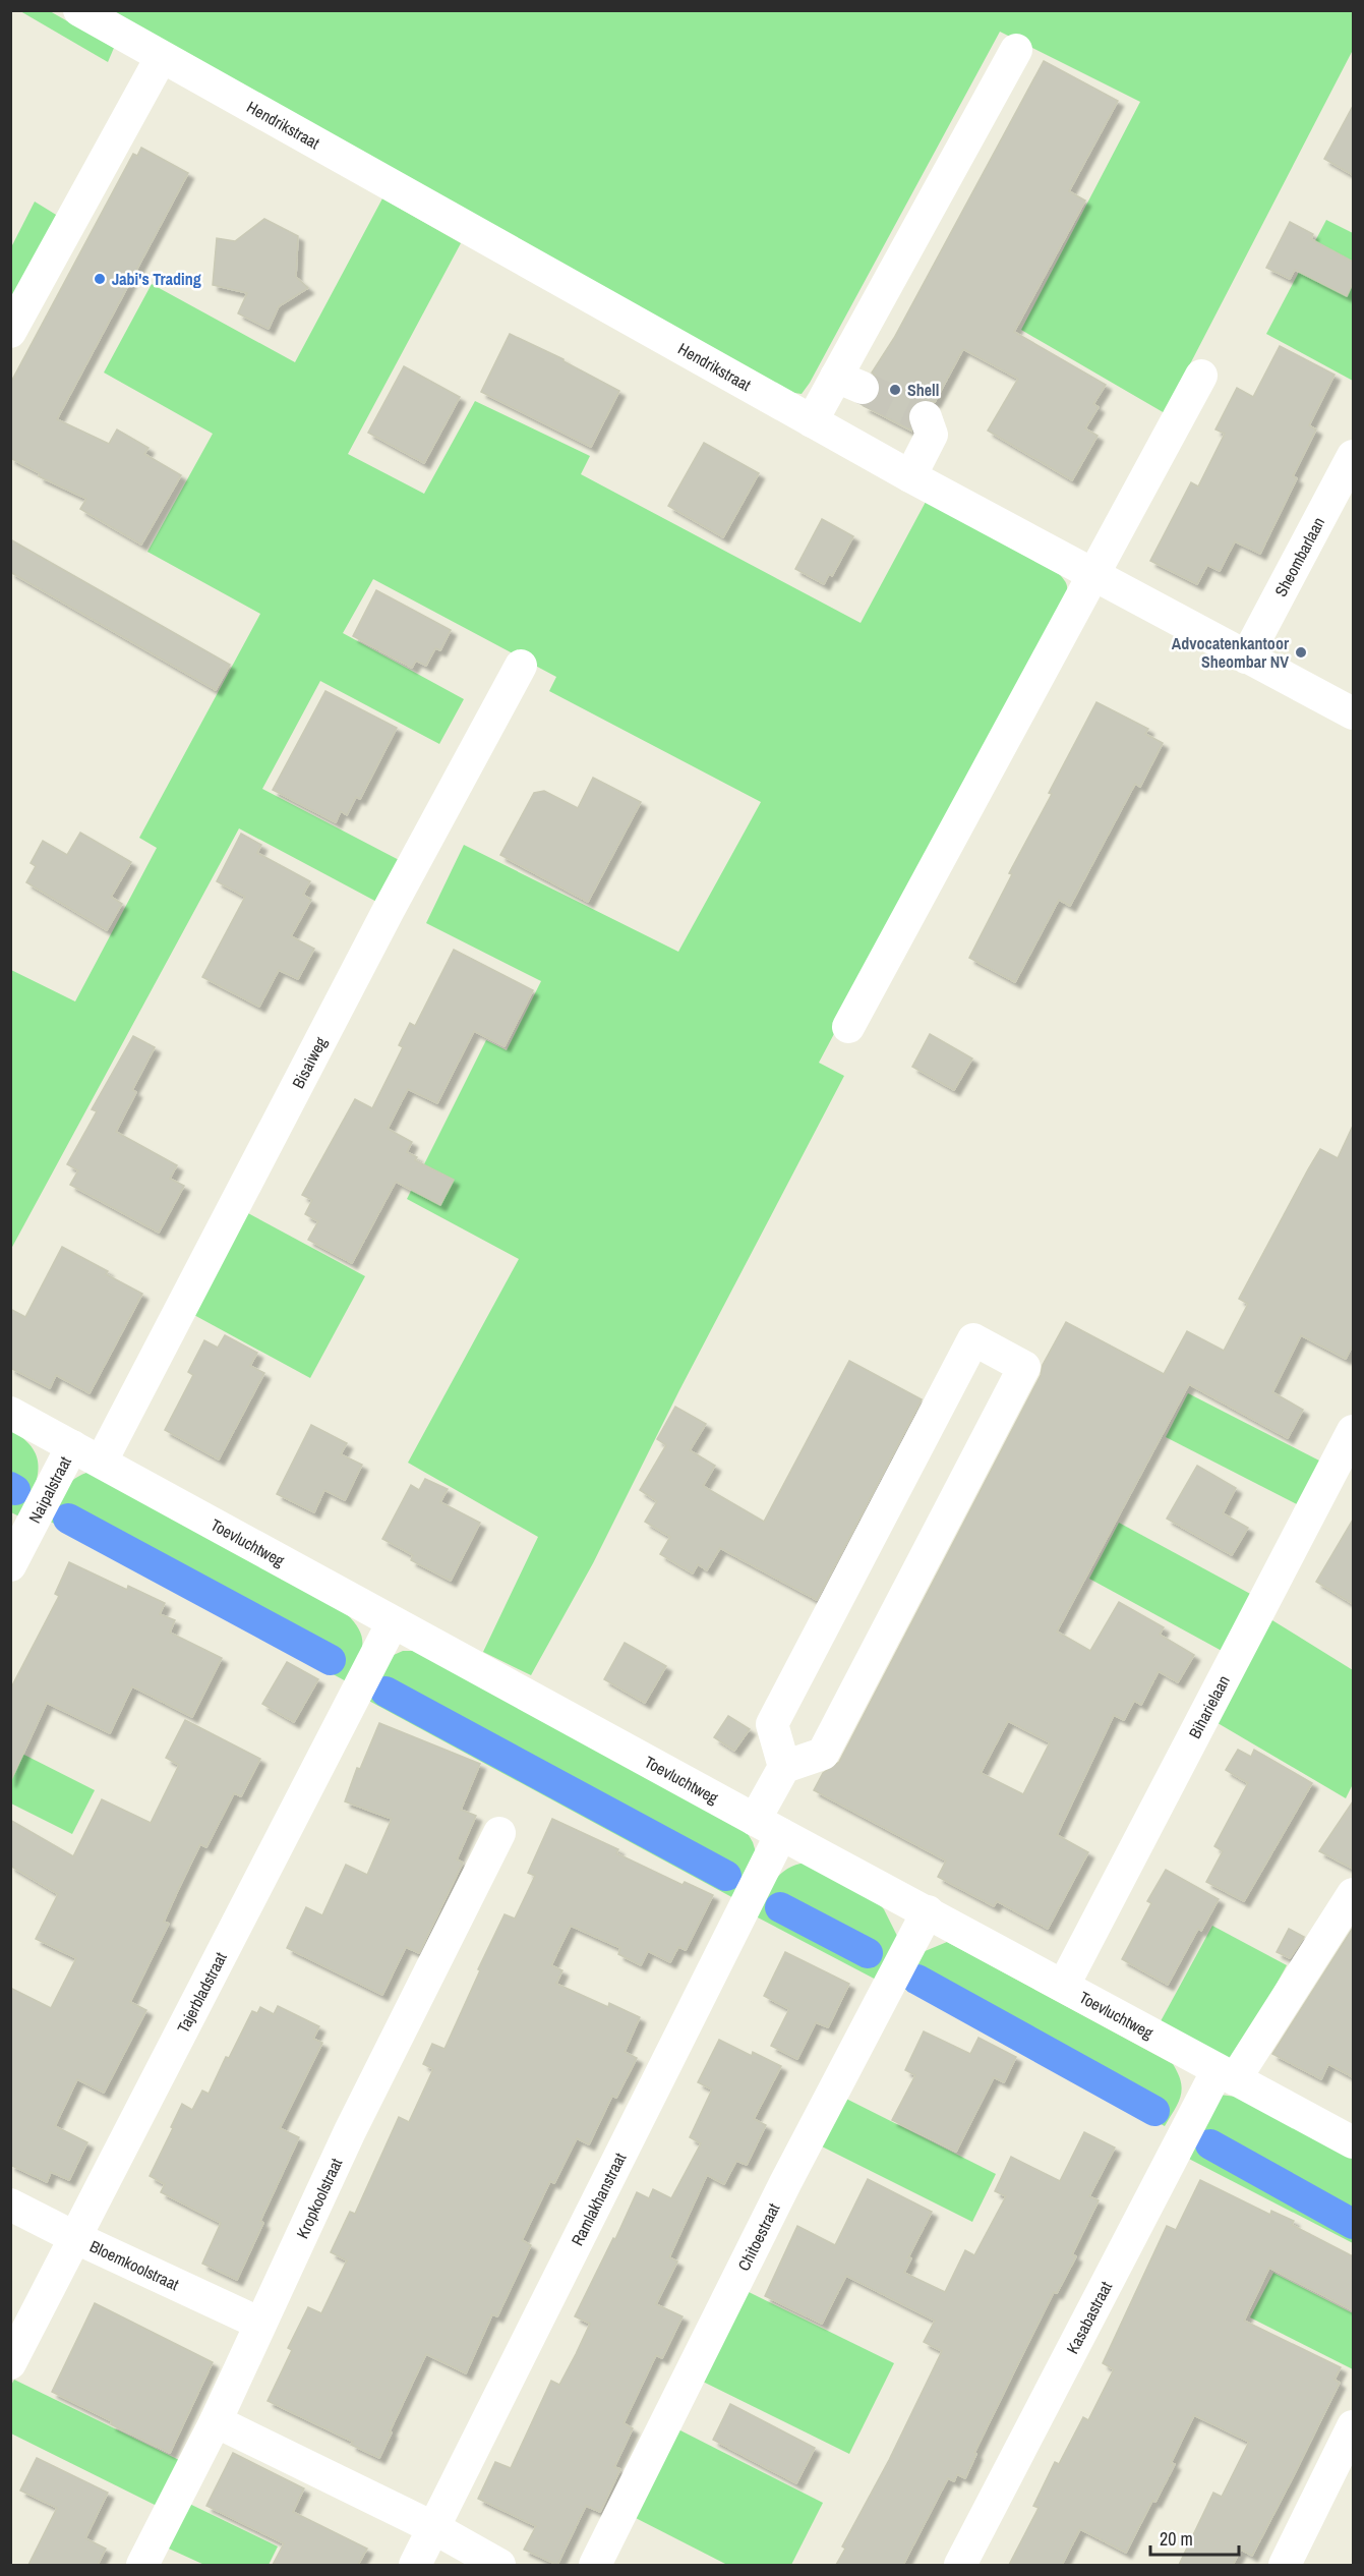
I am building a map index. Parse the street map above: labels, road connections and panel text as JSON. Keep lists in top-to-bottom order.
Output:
{
  "streets": {
    "street": [
      "Hendrikstraat",
      "Sheombarlaan",
      "Bisaiweg",
      "Naipalstraat",
      "Toevluchtweg",
      "Biharielaan",
      "Tajerbladstraat",
      "Kropkoolstraat",
      "Ramlakhanstraat",
      "Chitoestraat",
      "Bloemkoolstraat",
      "Kasabastraat"
    ]
  },
  "crossings": [
    ["Hendrikstraat", "Sheombarlaan"],
    ["Bisaiweg", "Toevluchtweg"],
    ["Naipalstraat", "Toevluchtweg"],
    ["Toevluchtweg", "Biharielaan"],
    ["Toevluchtweg", "Tajerbladstraat"],
    ["Toevluchtweg", "Ramlakhanstraat"],
    ["Toevluchtweg", "Chitoestraat"],
    ["Toevluchtweg", "Kasabastraat"],
    ["Tajerbladstraat", "Bloemkoolstraat"],
    ["Kropkoolstraat", "Bloemkoolstraat"]
  ],
  "places": ["Jabi's Trading", "Shell", "Advocatenkantoor Sheombar NV"],
  "scale_bar": "20 m"
}
